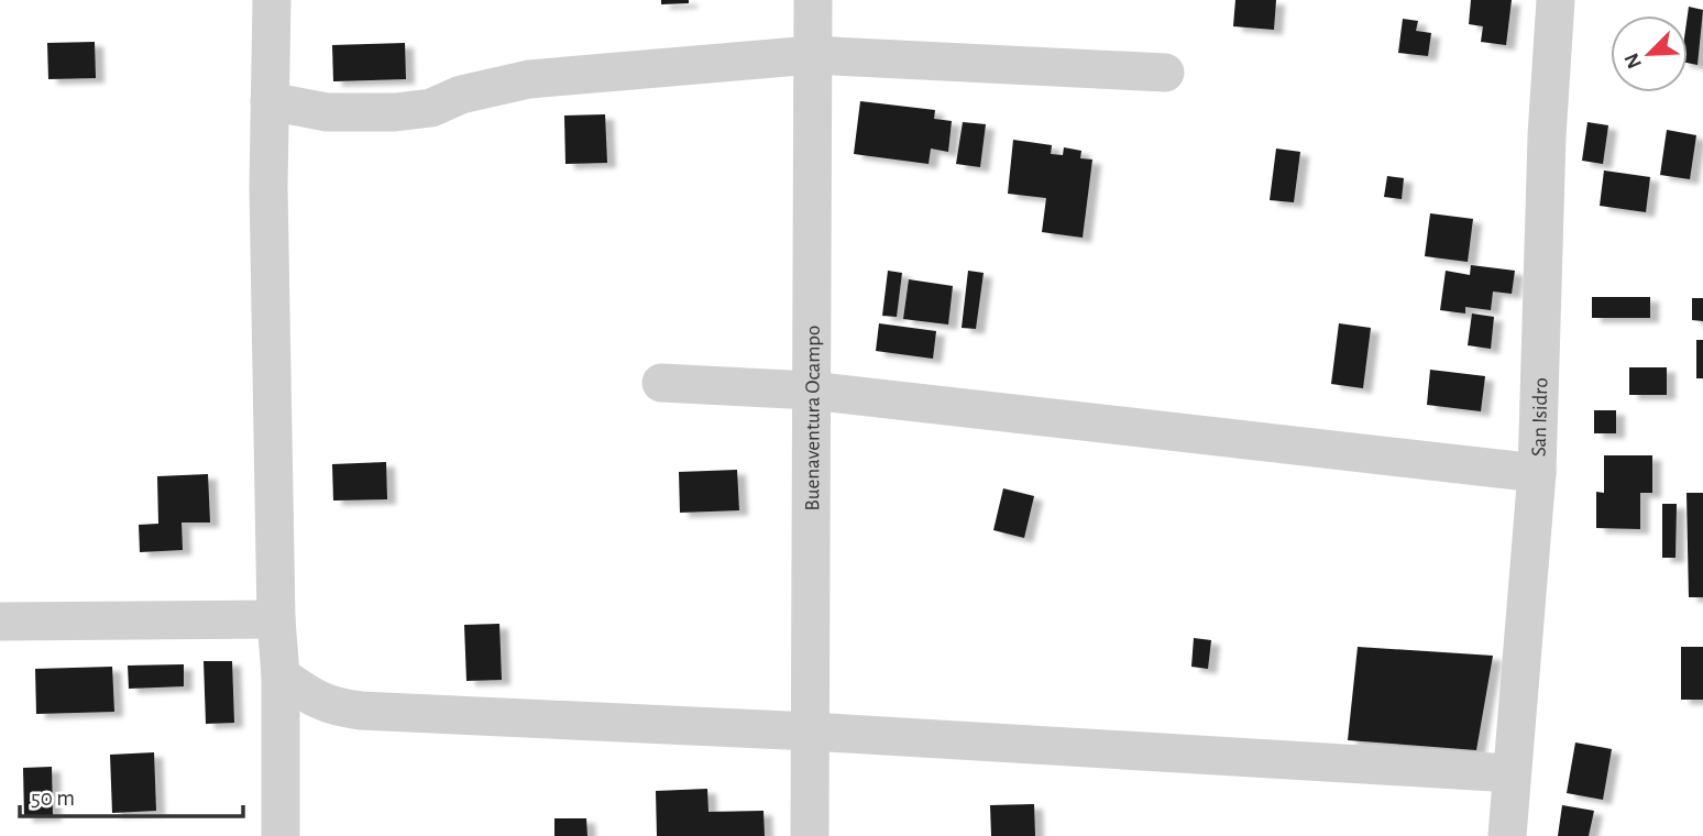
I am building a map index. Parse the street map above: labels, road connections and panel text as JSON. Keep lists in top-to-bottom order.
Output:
{
  "streets": {
    "street": ["Buenaventura Ocampo", "San Isidro"]
  },
  "scale_bar": "50 m",
  "north": "bottom left"
}
